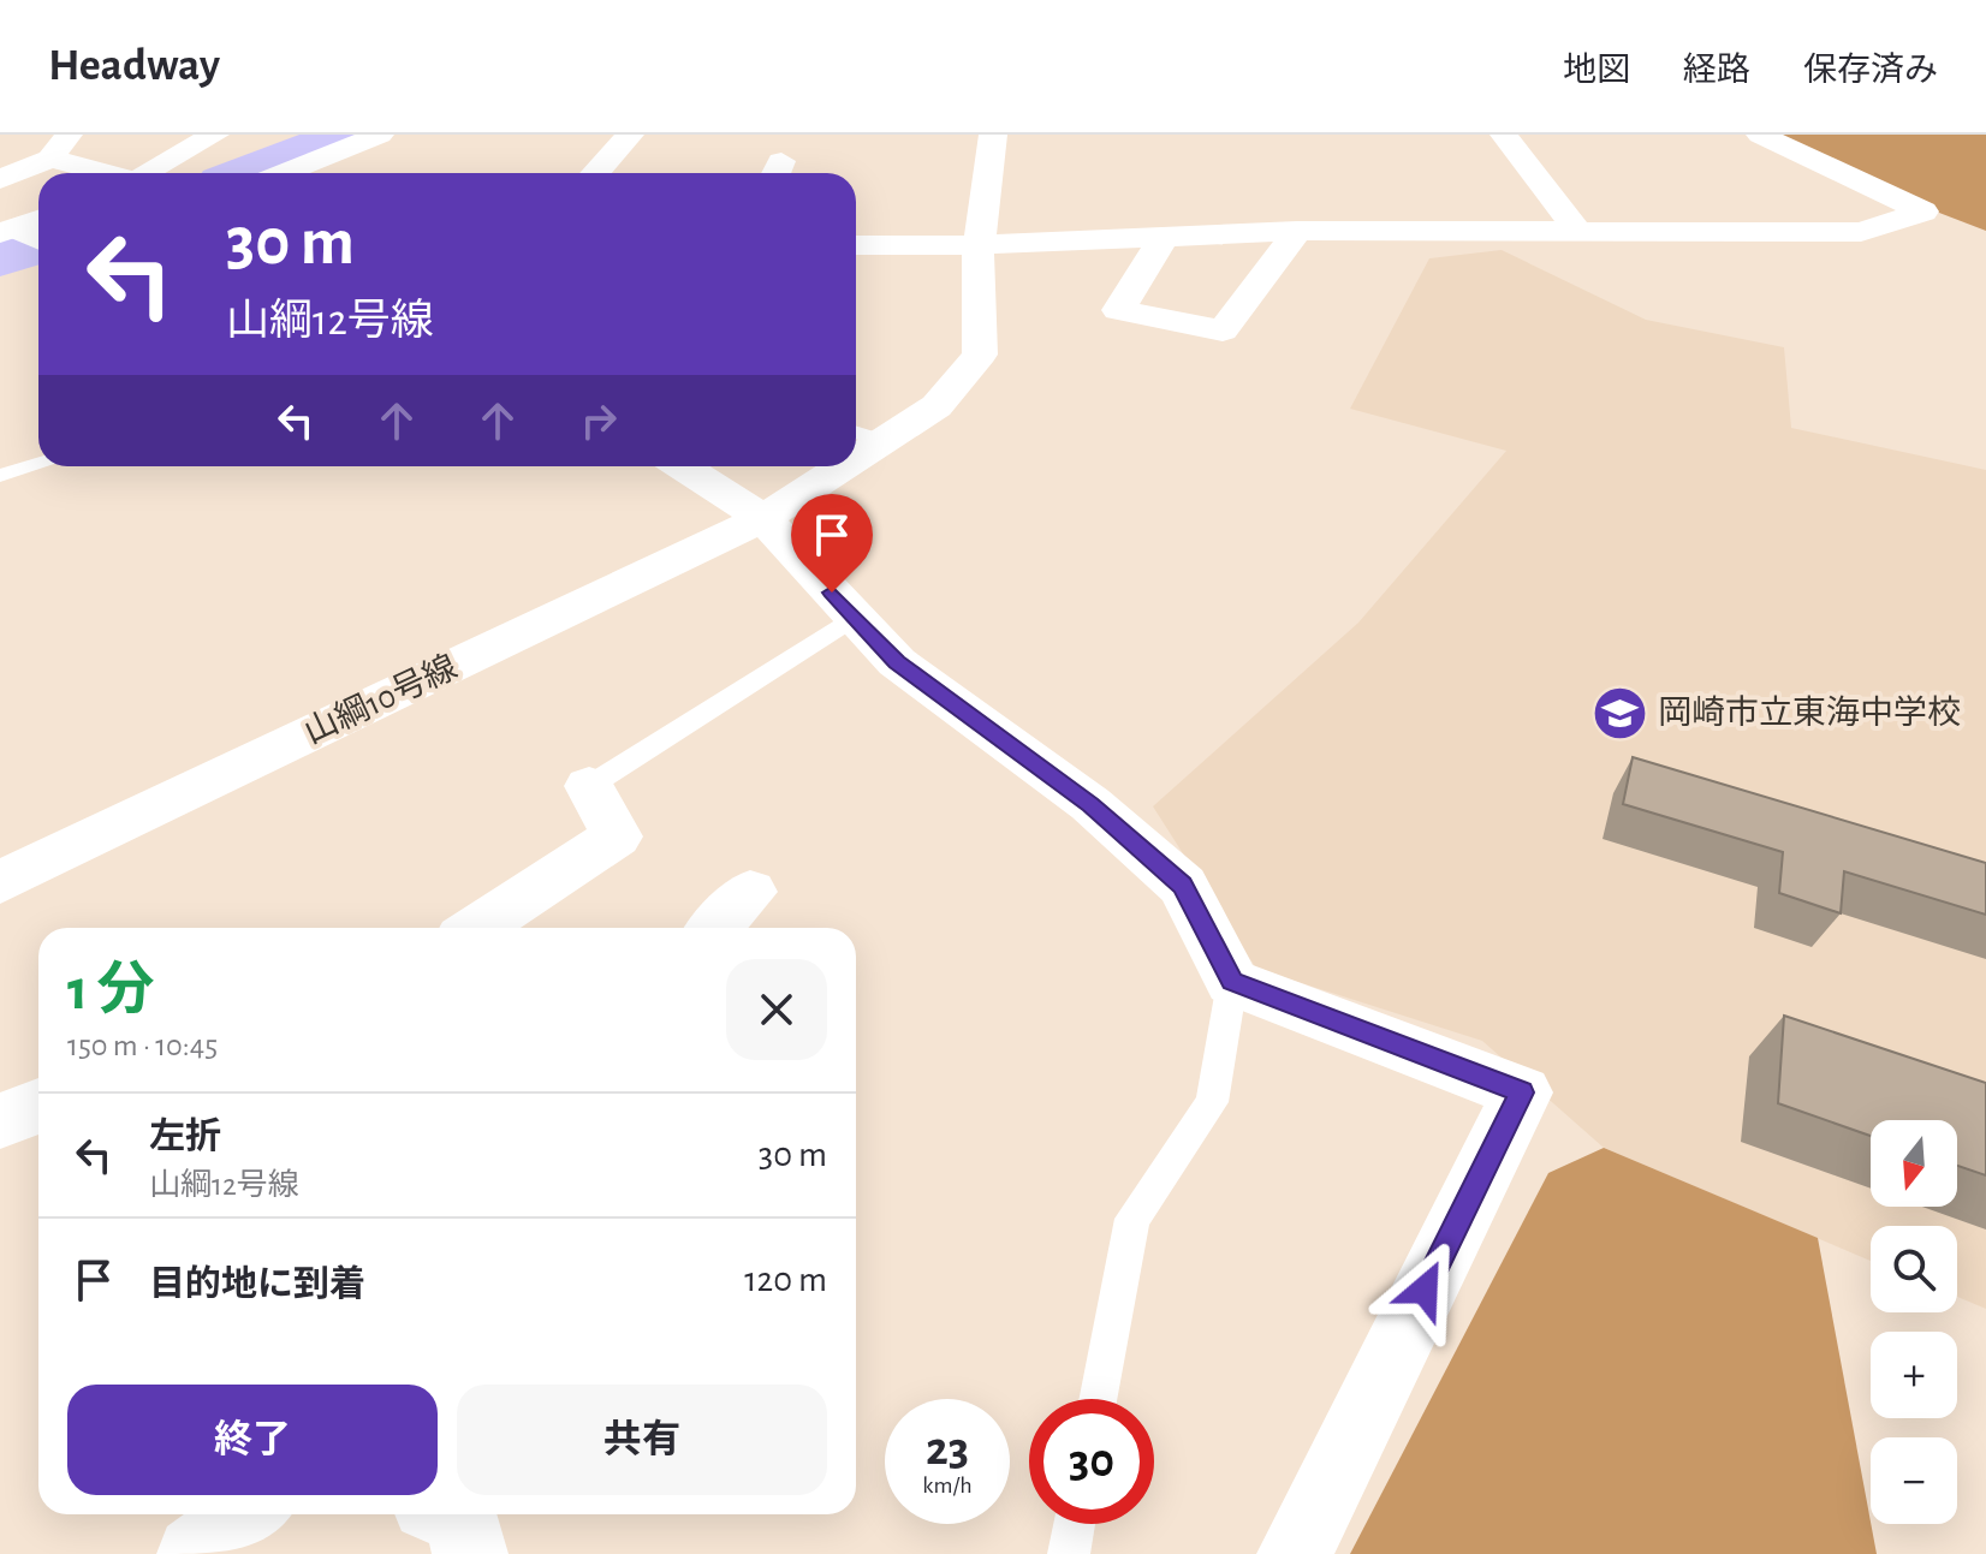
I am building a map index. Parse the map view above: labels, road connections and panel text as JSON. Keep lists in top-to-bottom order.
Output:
{
  "streets": {
    "main road": ["山綱10号線"]
  },
  "places": {
    "school or university": ["岡崎市立東海中学校"]
  },
  "north": "bottom",
  "page": {
    "header": "Headway",
    "nav": ["地図", "経路", "保存済み"],
    "turn": ["30 m", "山綱12号線"],
    "heading": ["1 分", "150 m · 10:45"],
    "list": [
      {
        "name": "左折",
        "note": "山綱12号線",
        "value": "30 m"
      },
      {
        "name": "目的地に到着",
        "value": "120 m"
      }
    ],
    "map_buttons": ["+", "−"],
    "buttons": ["終了", "共有"],
    "speed": "23 km/h",
    "limit": "30"
  }
}
